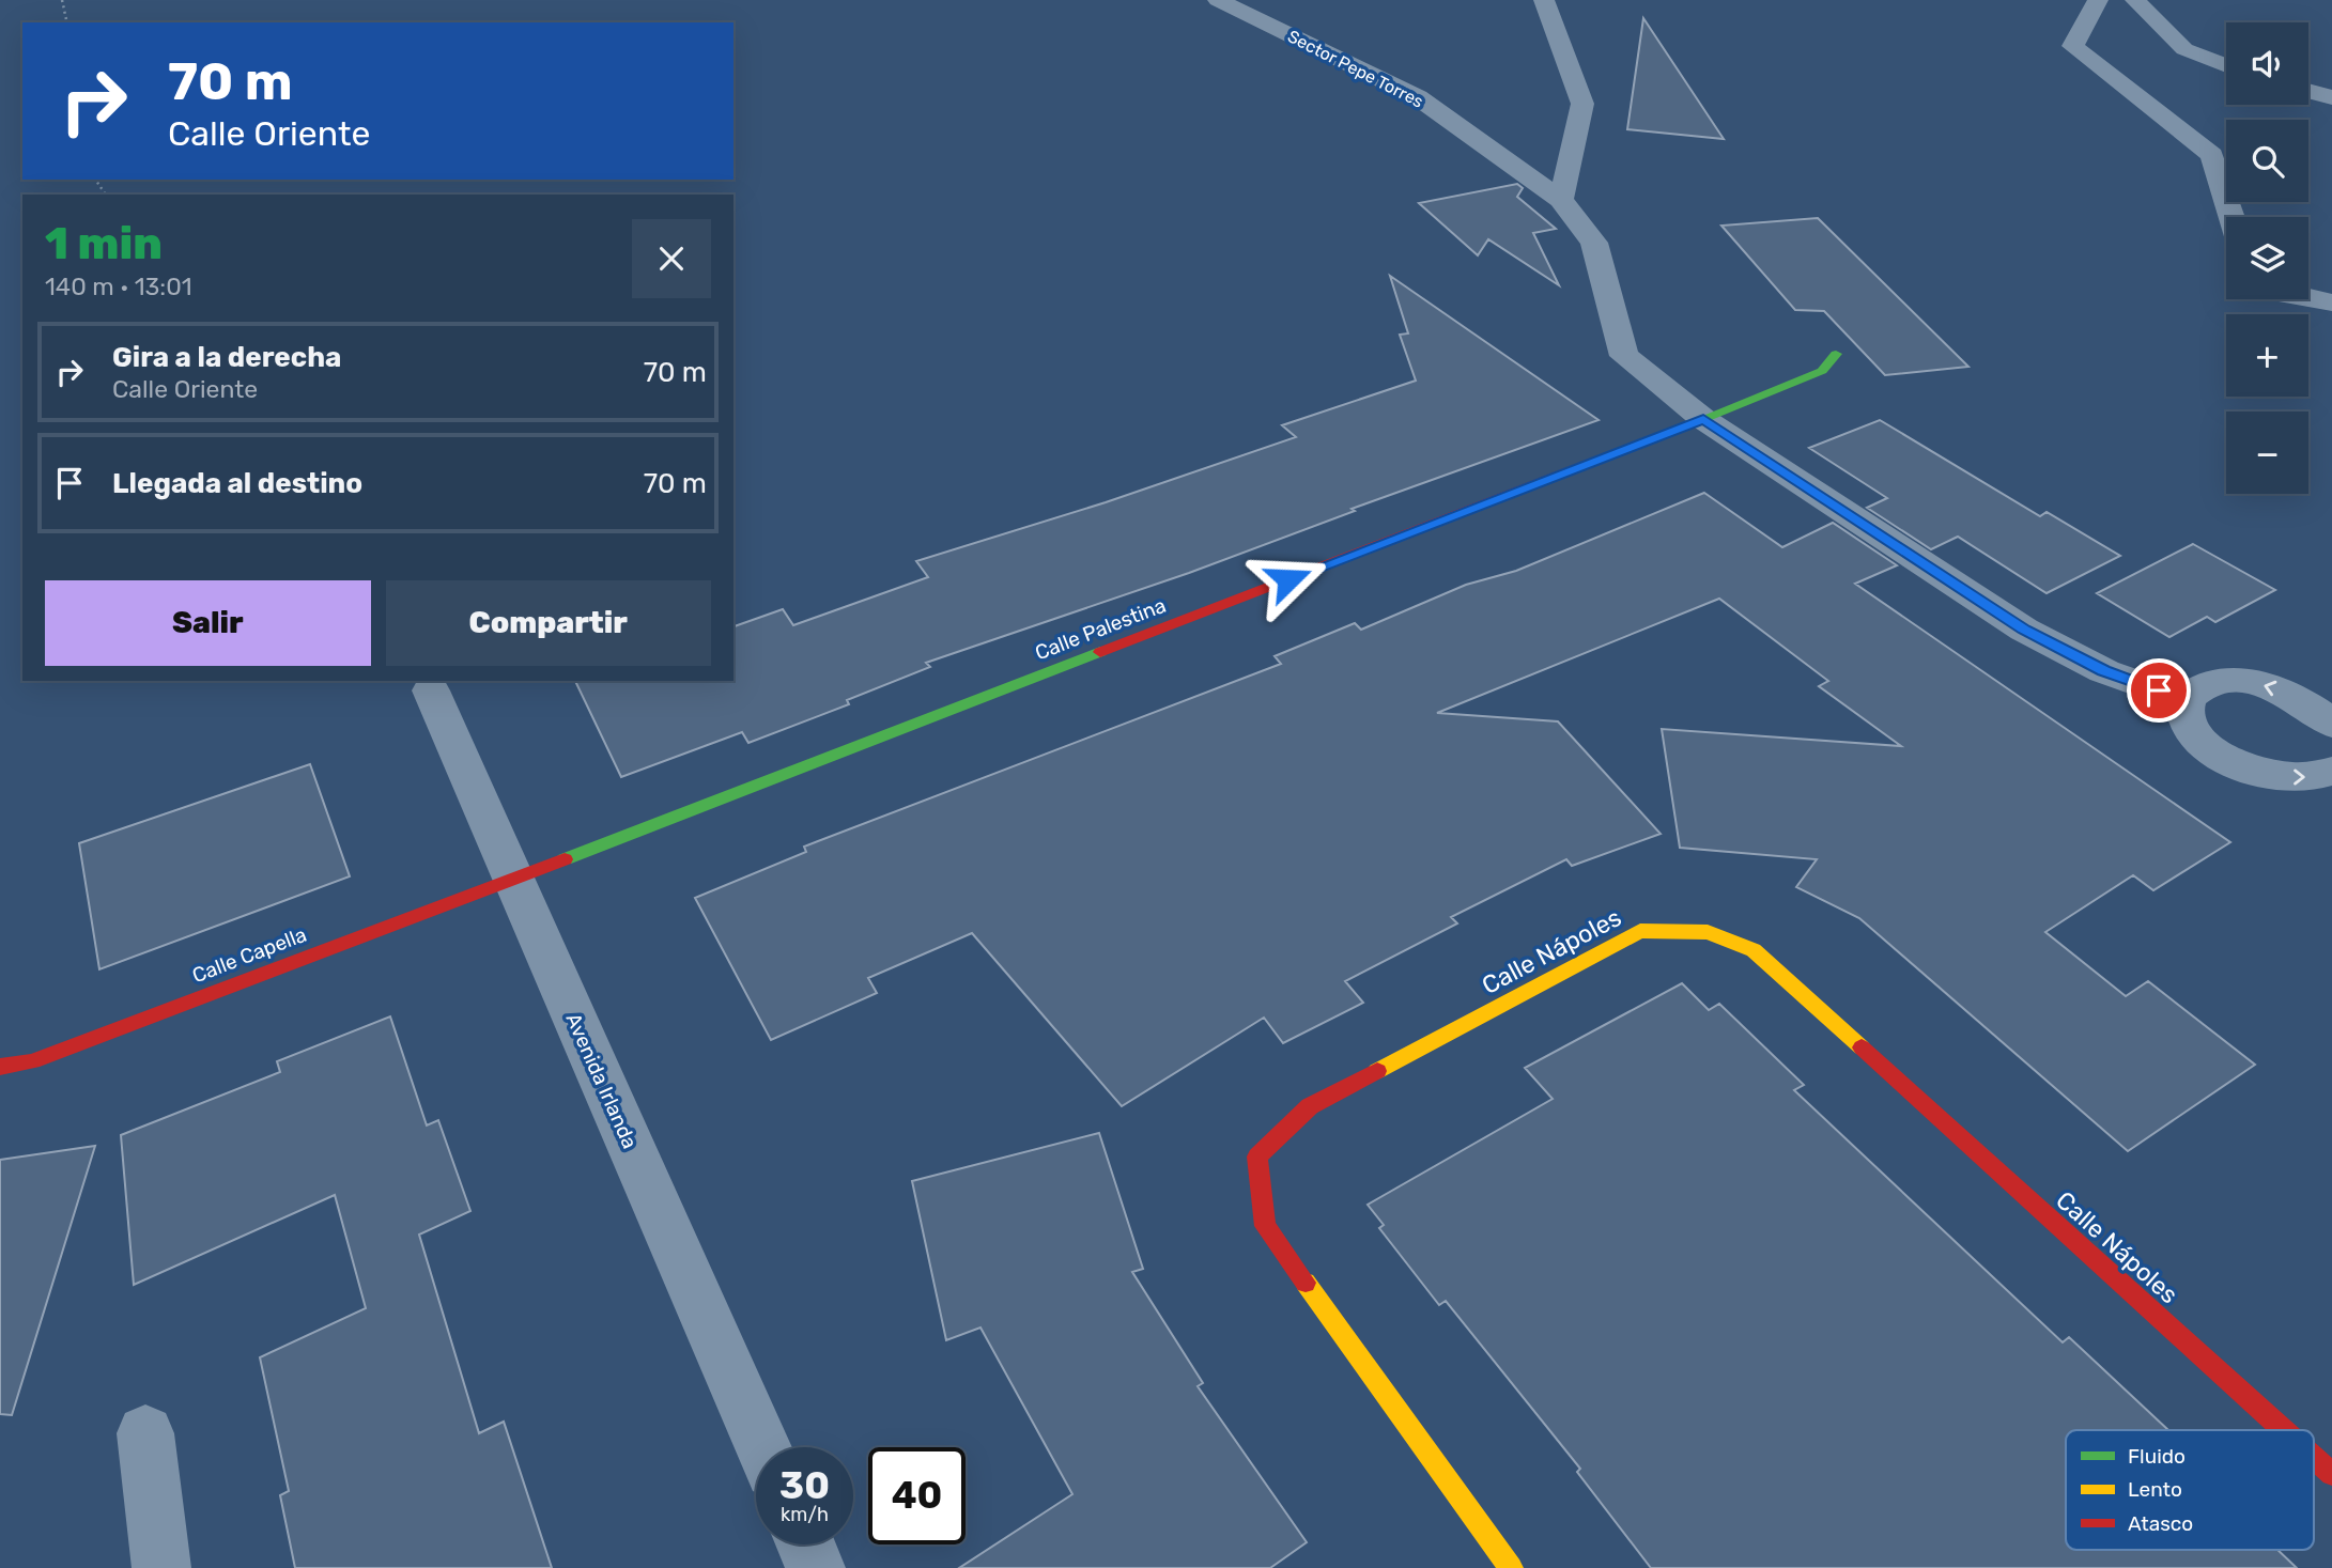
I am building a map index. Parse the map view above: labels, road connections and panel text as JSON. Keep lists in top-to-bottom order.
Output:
{
  "streets": {
    "street": [
      "Sector Pepe Torres",
      "Calle Palestina",
      "Calle Nápoles",
      "Calle Capella",
      "Avenida Irlanda"
    ]
  },
  "crossings": [
    ["Sector Pepe Torres", "Calle Palestina"],
    ["Calle Palestina", "Calle Capella"],
    ["Calle Palestina", "Avenida Irlanda"],
    ["Calle Capella", "Avenida Irlanda"]
  ],
  "legend": ["Fluido", "Lento", "Atasco"],
  "page": {
    "map_buttons": ["+", "−"],
    "turn": ["70 m", "Calle Oriente"],
    "heading": ["1 min", "140 m · 13:01"],
    "list": [
      {
        "name": "Gira a la derecha",
        "note": "Calle Oriente",
        "value": "70 m"
      },
      {
        "name": "Llegada al destino",
        "value": "70 m"
      }
    ],
    "buttons": ["Salir", "Compartir"],
    "speed": "30 km/h",
    "limit": "40"
  }
}
